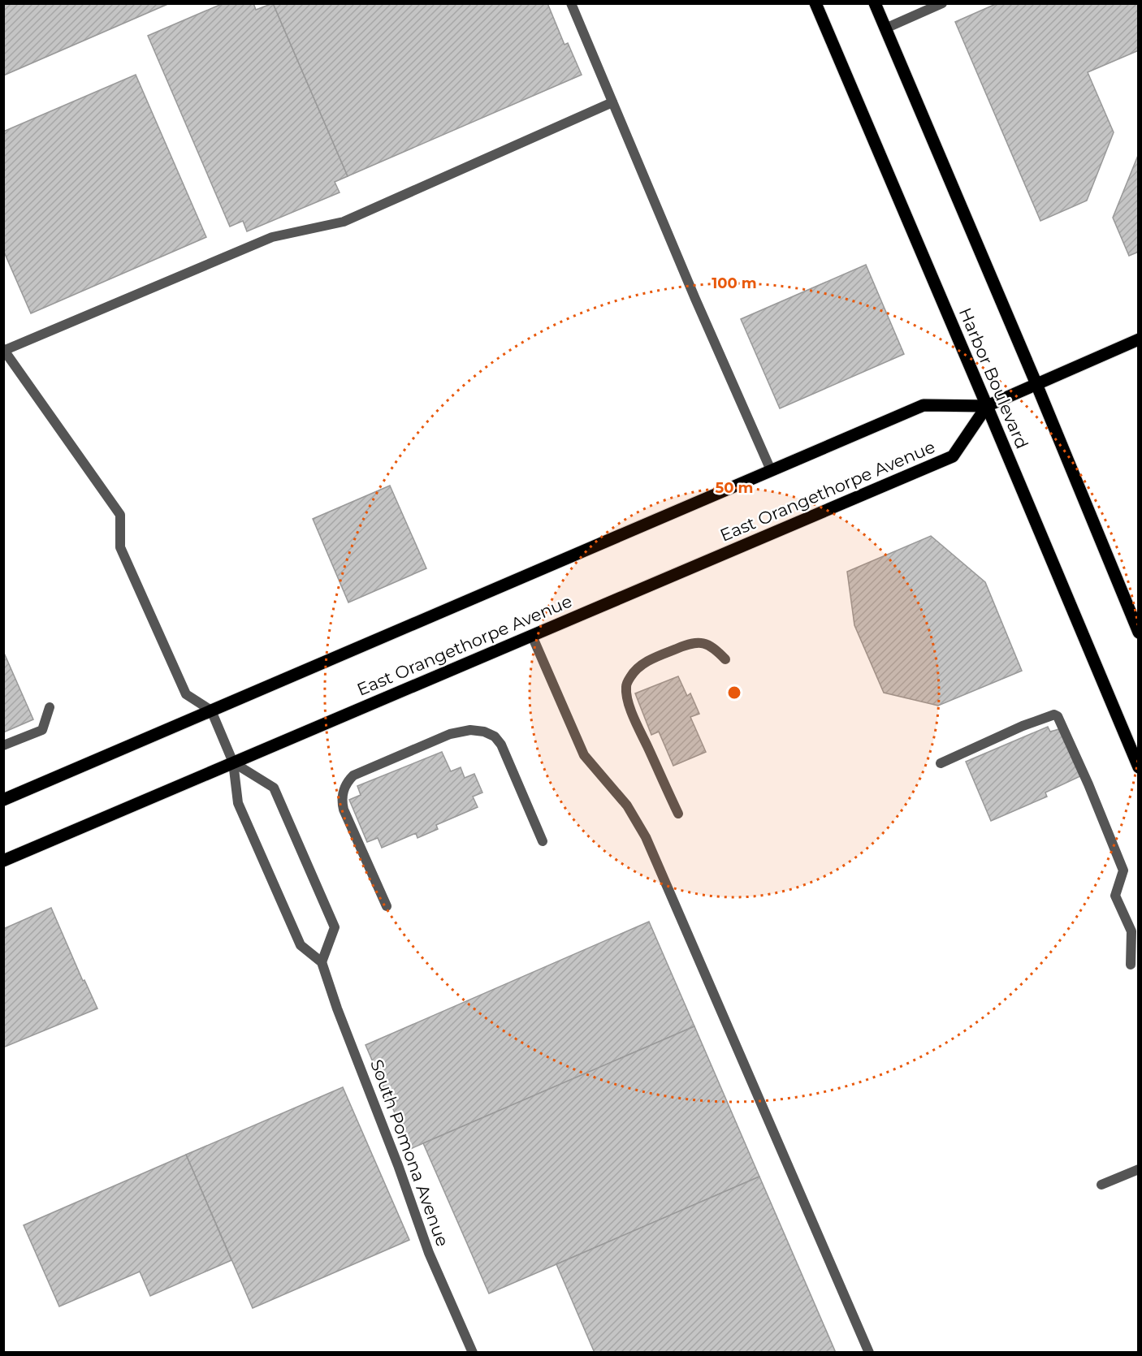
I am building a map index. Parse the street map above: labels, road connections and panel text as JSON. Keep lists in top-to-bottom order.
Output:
{
  "streets": {
    "main road": ["Harbor Boulevard", "East Orangethorpe Avenue"],
    "street": ["South Pomona Avenue"]
  },
  "crossings": [
    ["Harbor Boulevard", "East Orangethorpe Avenue"]
  ],
  "rings": ["100 m", "50 m"]
}
